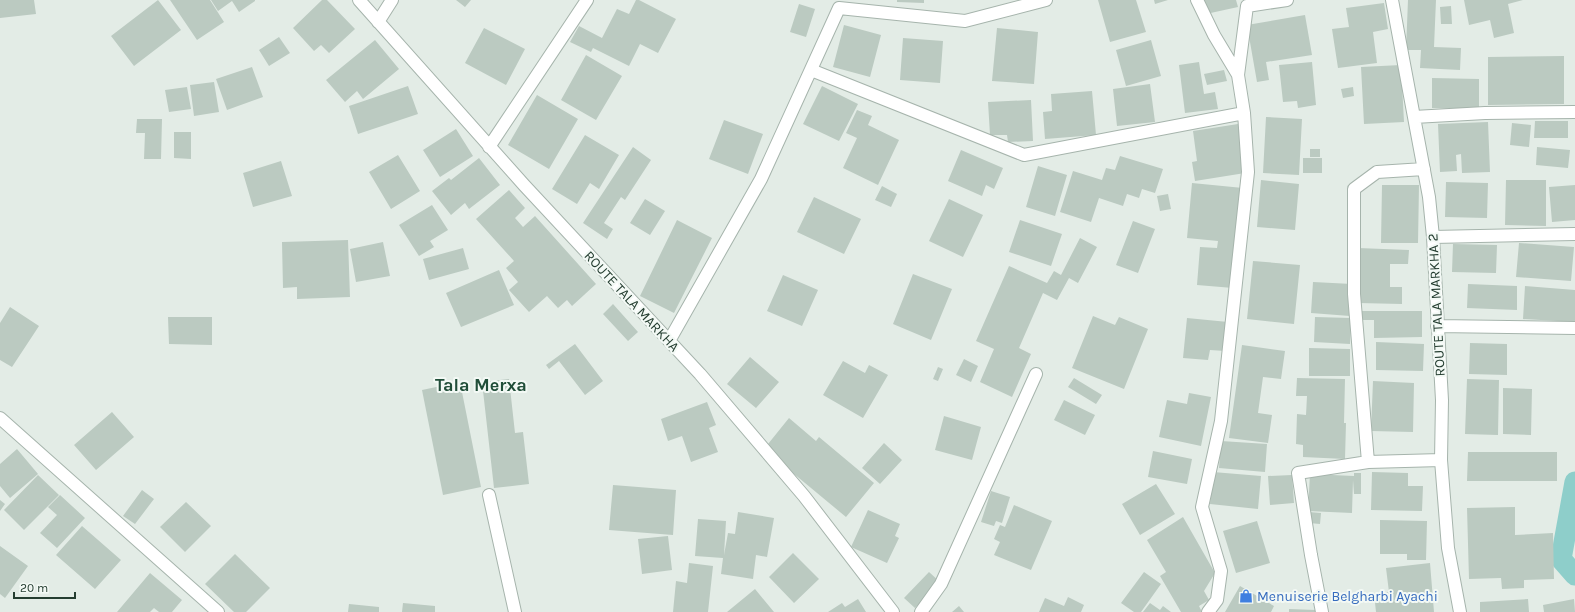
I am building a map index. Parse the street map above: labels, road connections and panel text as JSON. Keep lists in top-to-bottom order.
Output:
{
  "streets": {
    "street": ["ROUTE TALA MARKHA", "ROUTE TALA MARKHA 2"]
  },
  "districts": ["Tala Merxa"],
  "places": {
    "shop": ["Menuiserie Belgharbi Ayachi"]
  },
  "scale_bar": "20 m"
}
